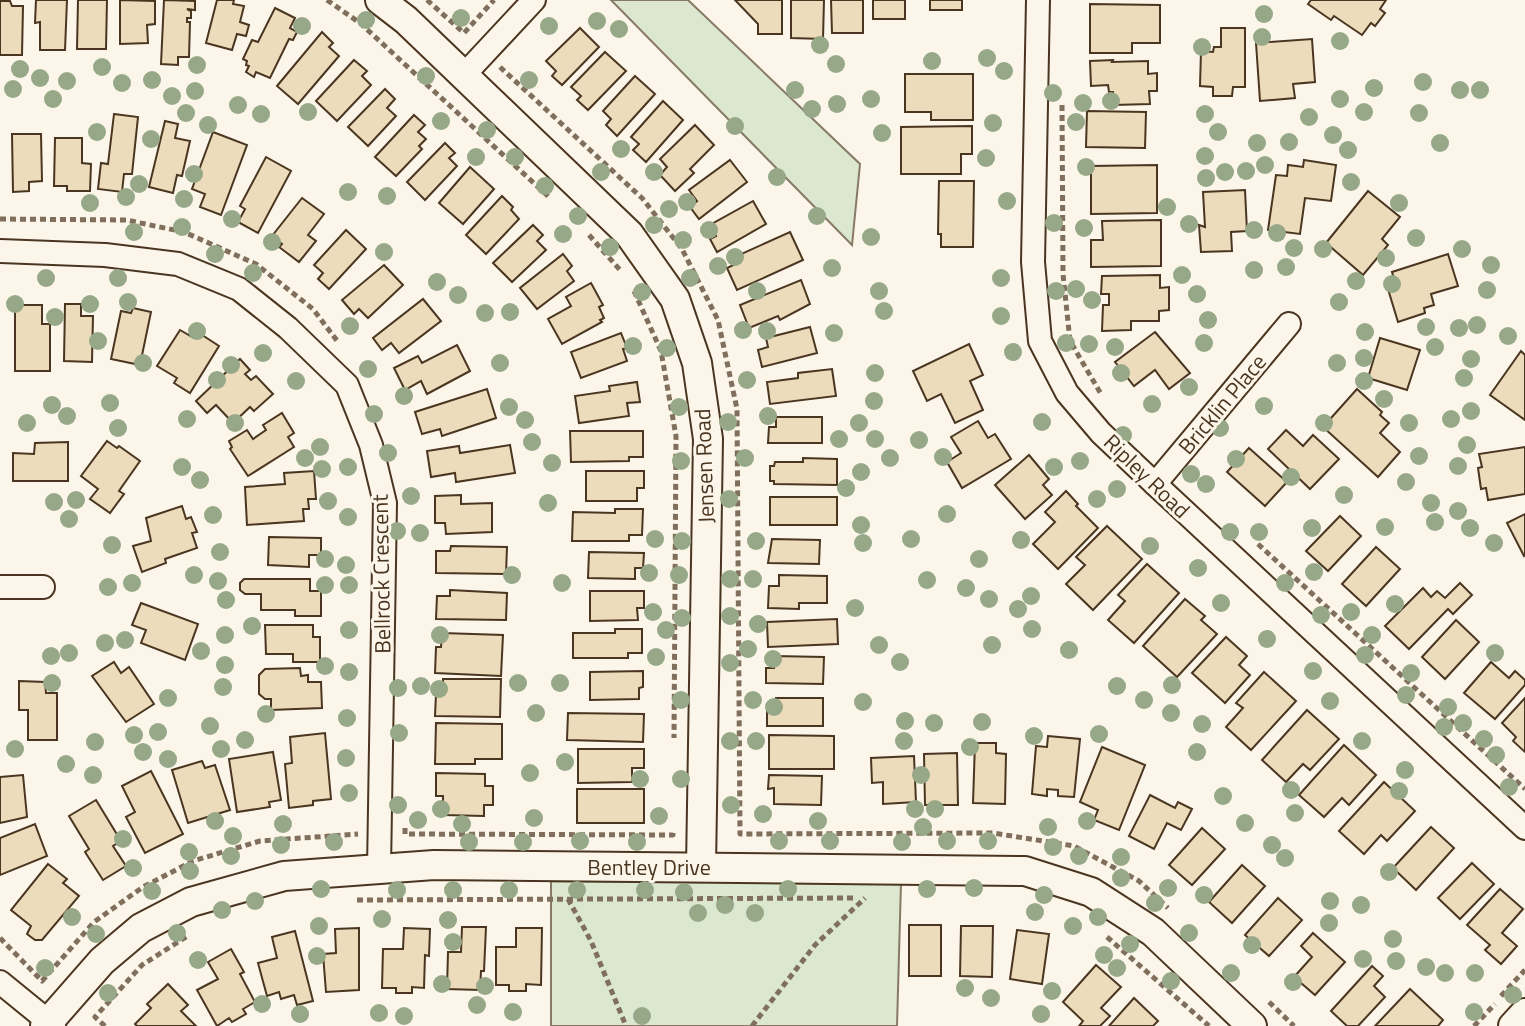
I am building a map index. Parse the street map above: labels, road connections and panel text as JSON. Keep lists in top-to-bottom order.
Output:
{
  "streets": {
    "street": [
      "Bricklin Place",
      "Jensen Road",
      "Ripley Road",
      "Bellrock Crescent",
      "Bentley Drive"
    ]
  },
  "crossings": [
    ["Bricklin Place", "Ripley Road"],
    ["Jensen Road", "Bentley Drive"],
    ["Bellrock Crescent", "Bentley Drive"]
  ]
}
